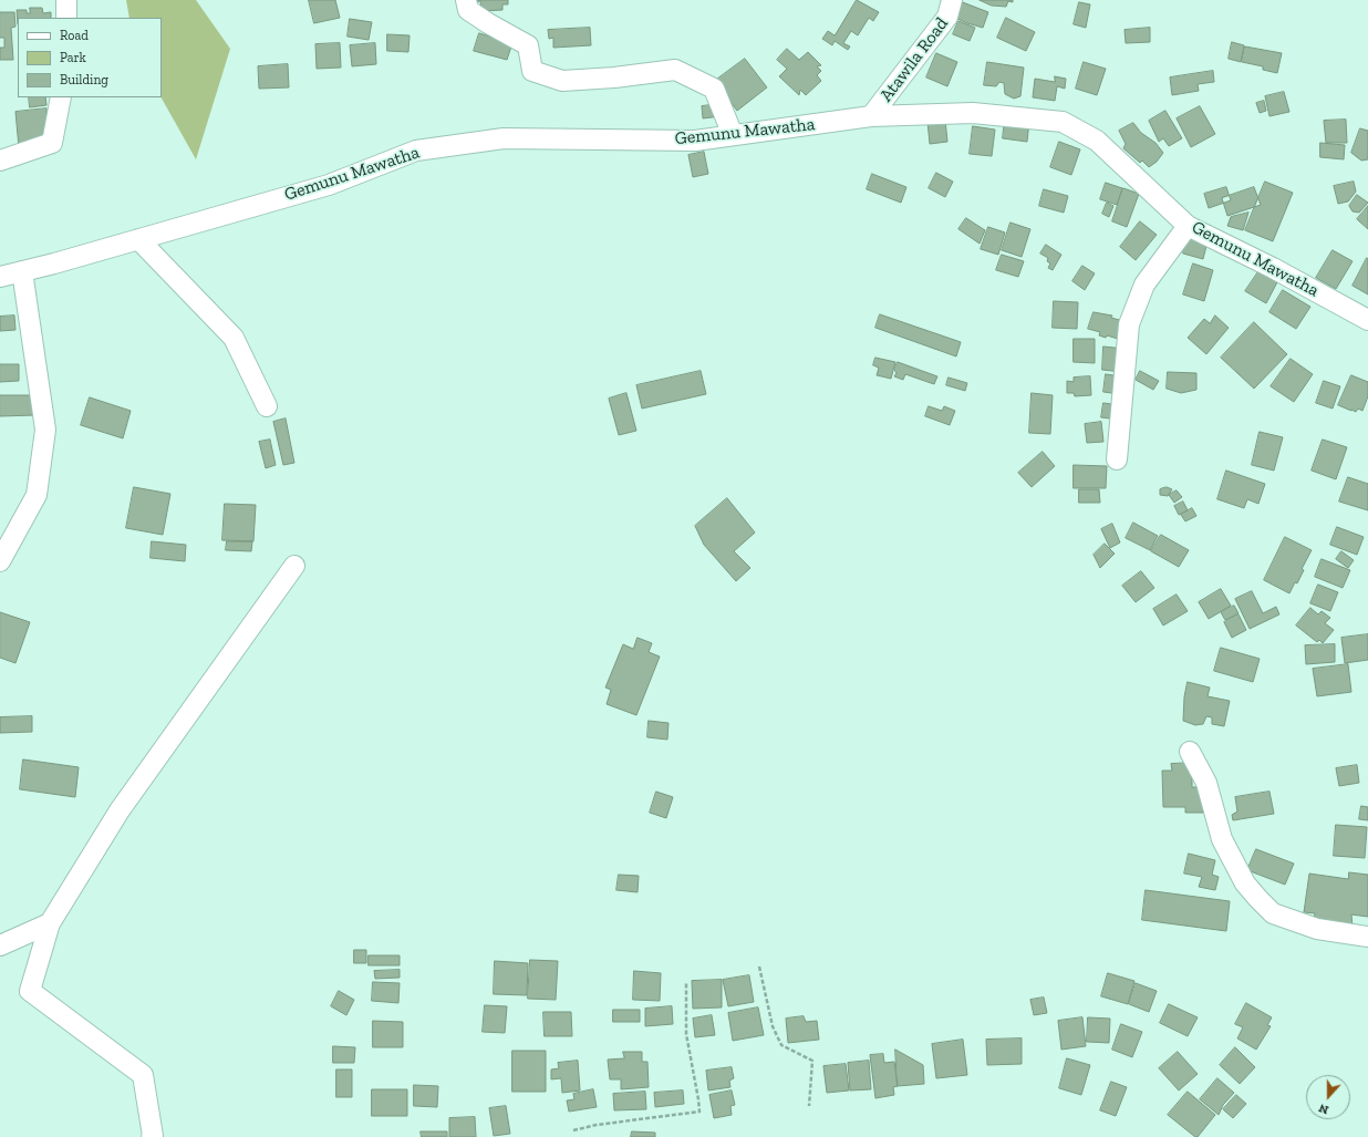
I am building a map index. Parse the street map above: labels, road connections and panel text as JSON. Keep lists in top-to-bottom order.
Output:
{
  "streets": {
    "street": ["Atawila Road", "Gemunu Mawatha"]
  },
  "crossings": [
    ["Atawila Road", "Gemunu Mawatha"]
  ],
  "legend": ["Road", "Park", "Building"],
  "north": "bottom"
}
